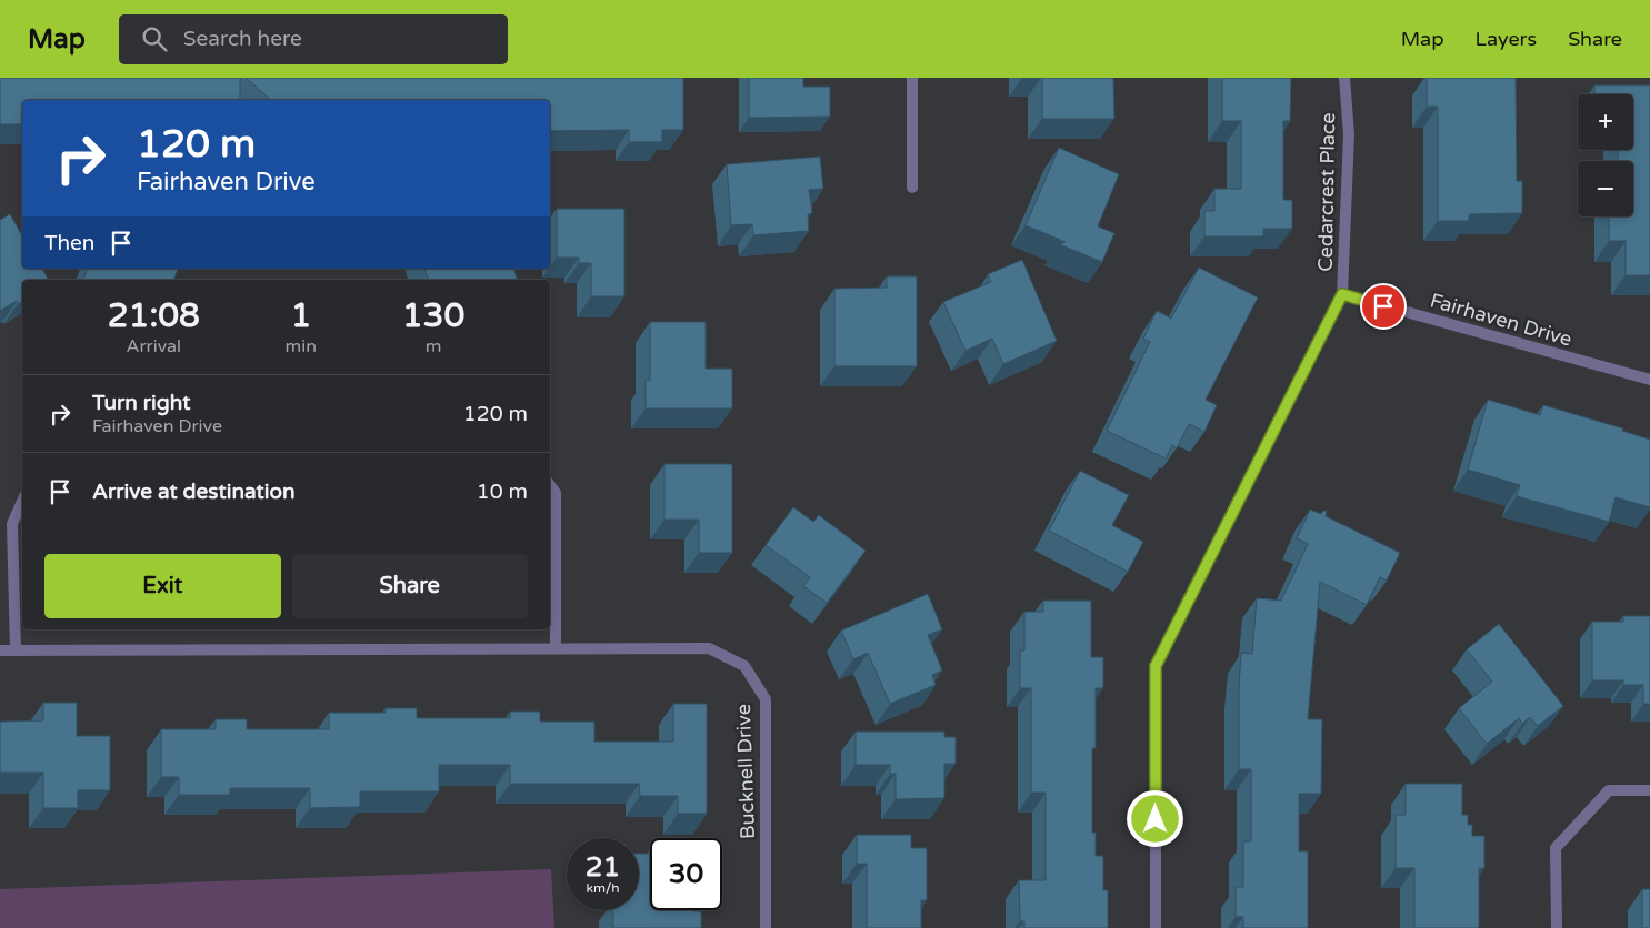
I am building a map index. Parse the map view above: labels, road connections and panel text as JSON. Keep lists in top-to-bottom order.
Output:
{
  "streets": {
    "street": ["Cedarcrest Place", "Fairhaven Drive", "Bucknell Drive"]
  },
  "crossings": [
    ["Cedarcrest Place", "Fairhaven Drive"]
  ],
  "page": {
    "header": "Map",
    "search": "Search here",
    "nav": ["Map", "Layers", "Share"],
    "map_buttons": ["+", "−"],
    "turn": ["120 m", "Fairhaven Drive"],
    "then": "Then",
    "eta": [
      "21:08",
      "Arrival",
      "1",
      "min",
      "130",
      "m"
    ],
    "list": [
      {
        "name": "Turn right",
        "note": "Fairhaven Drive",
        "value": "120 m"
      },
      {
        "name": "Arrive at destination",
        "value": "10 m"
      }
    ],
    "buttons": ["Exit", "Share"],
    "speed": "21 km/h",
    "limit": "30"
  }
}
